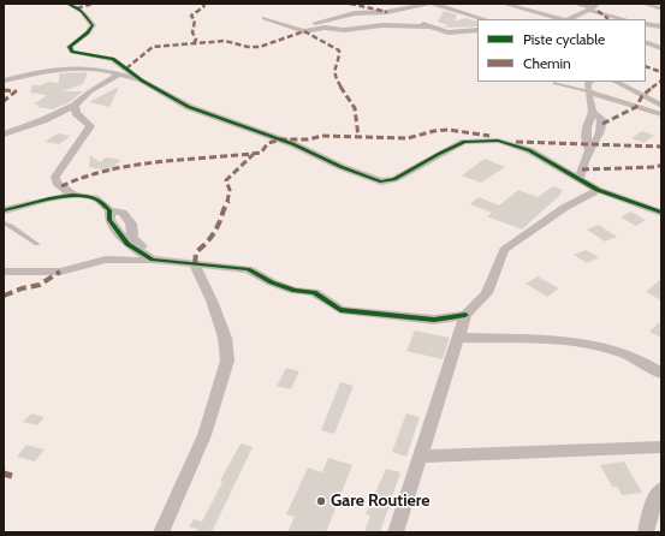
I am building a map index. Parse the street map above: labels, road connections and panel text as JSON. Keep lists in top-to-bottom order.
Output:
{
  "places": ["Gare Routiere"],
  "legend": ["Piste cyclable", "Chemin"]
}
